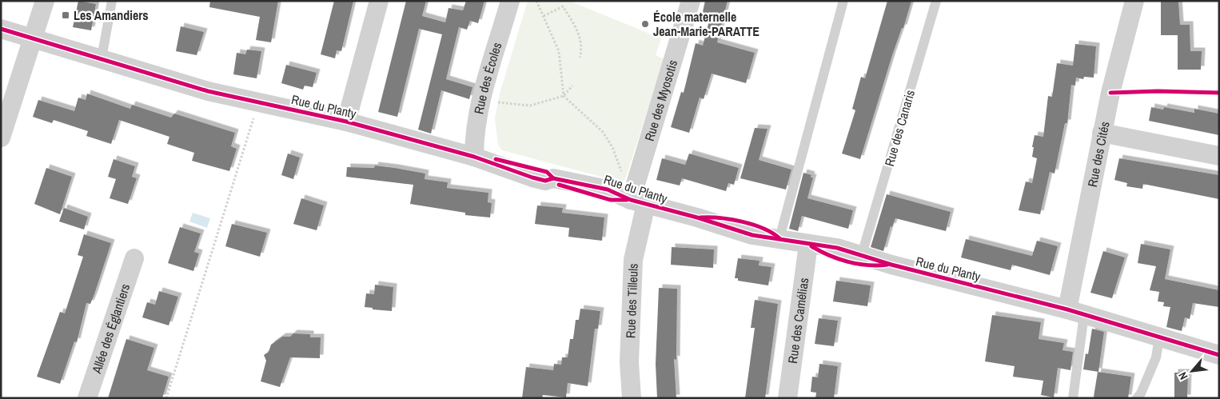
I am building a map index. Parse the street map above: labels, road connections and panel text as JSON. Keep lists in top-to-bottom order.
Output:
{
  "streets": {
    "street": [
      "Rue des Écoles",
      "Rue des Myosotis",
      "Rue du Planty",
      "Rue des Cités",
      "Rue des Tilleuls",
      "Rue des Camélias",
      "Allée des Églantiers"
    ],
    "lane": ["Rue des Canaris"]
  },
  "crossings": [
    ["Rue des Écoles", "Rue du Planty"],
    ["Rue des Myosotis", "Rue du Planty"],
    ["Rue des Myosotis", "Rue des Tilleuls"],
    ["Rue du Planty", "Rue des Canaris"],
    ["Rue du Planty", "Rue des Cités"],
    ["Rue du Planty", "Rue des Tilleuls"],
    ["Rue du Planty", "Rue des Camélias"]
  ],
  "places": {
    "transit": ["Les Amandiers"],
    "other": ["École maternelle Jean-Marie-PARATTE"]
  },
  "north": "bottom left"
}
